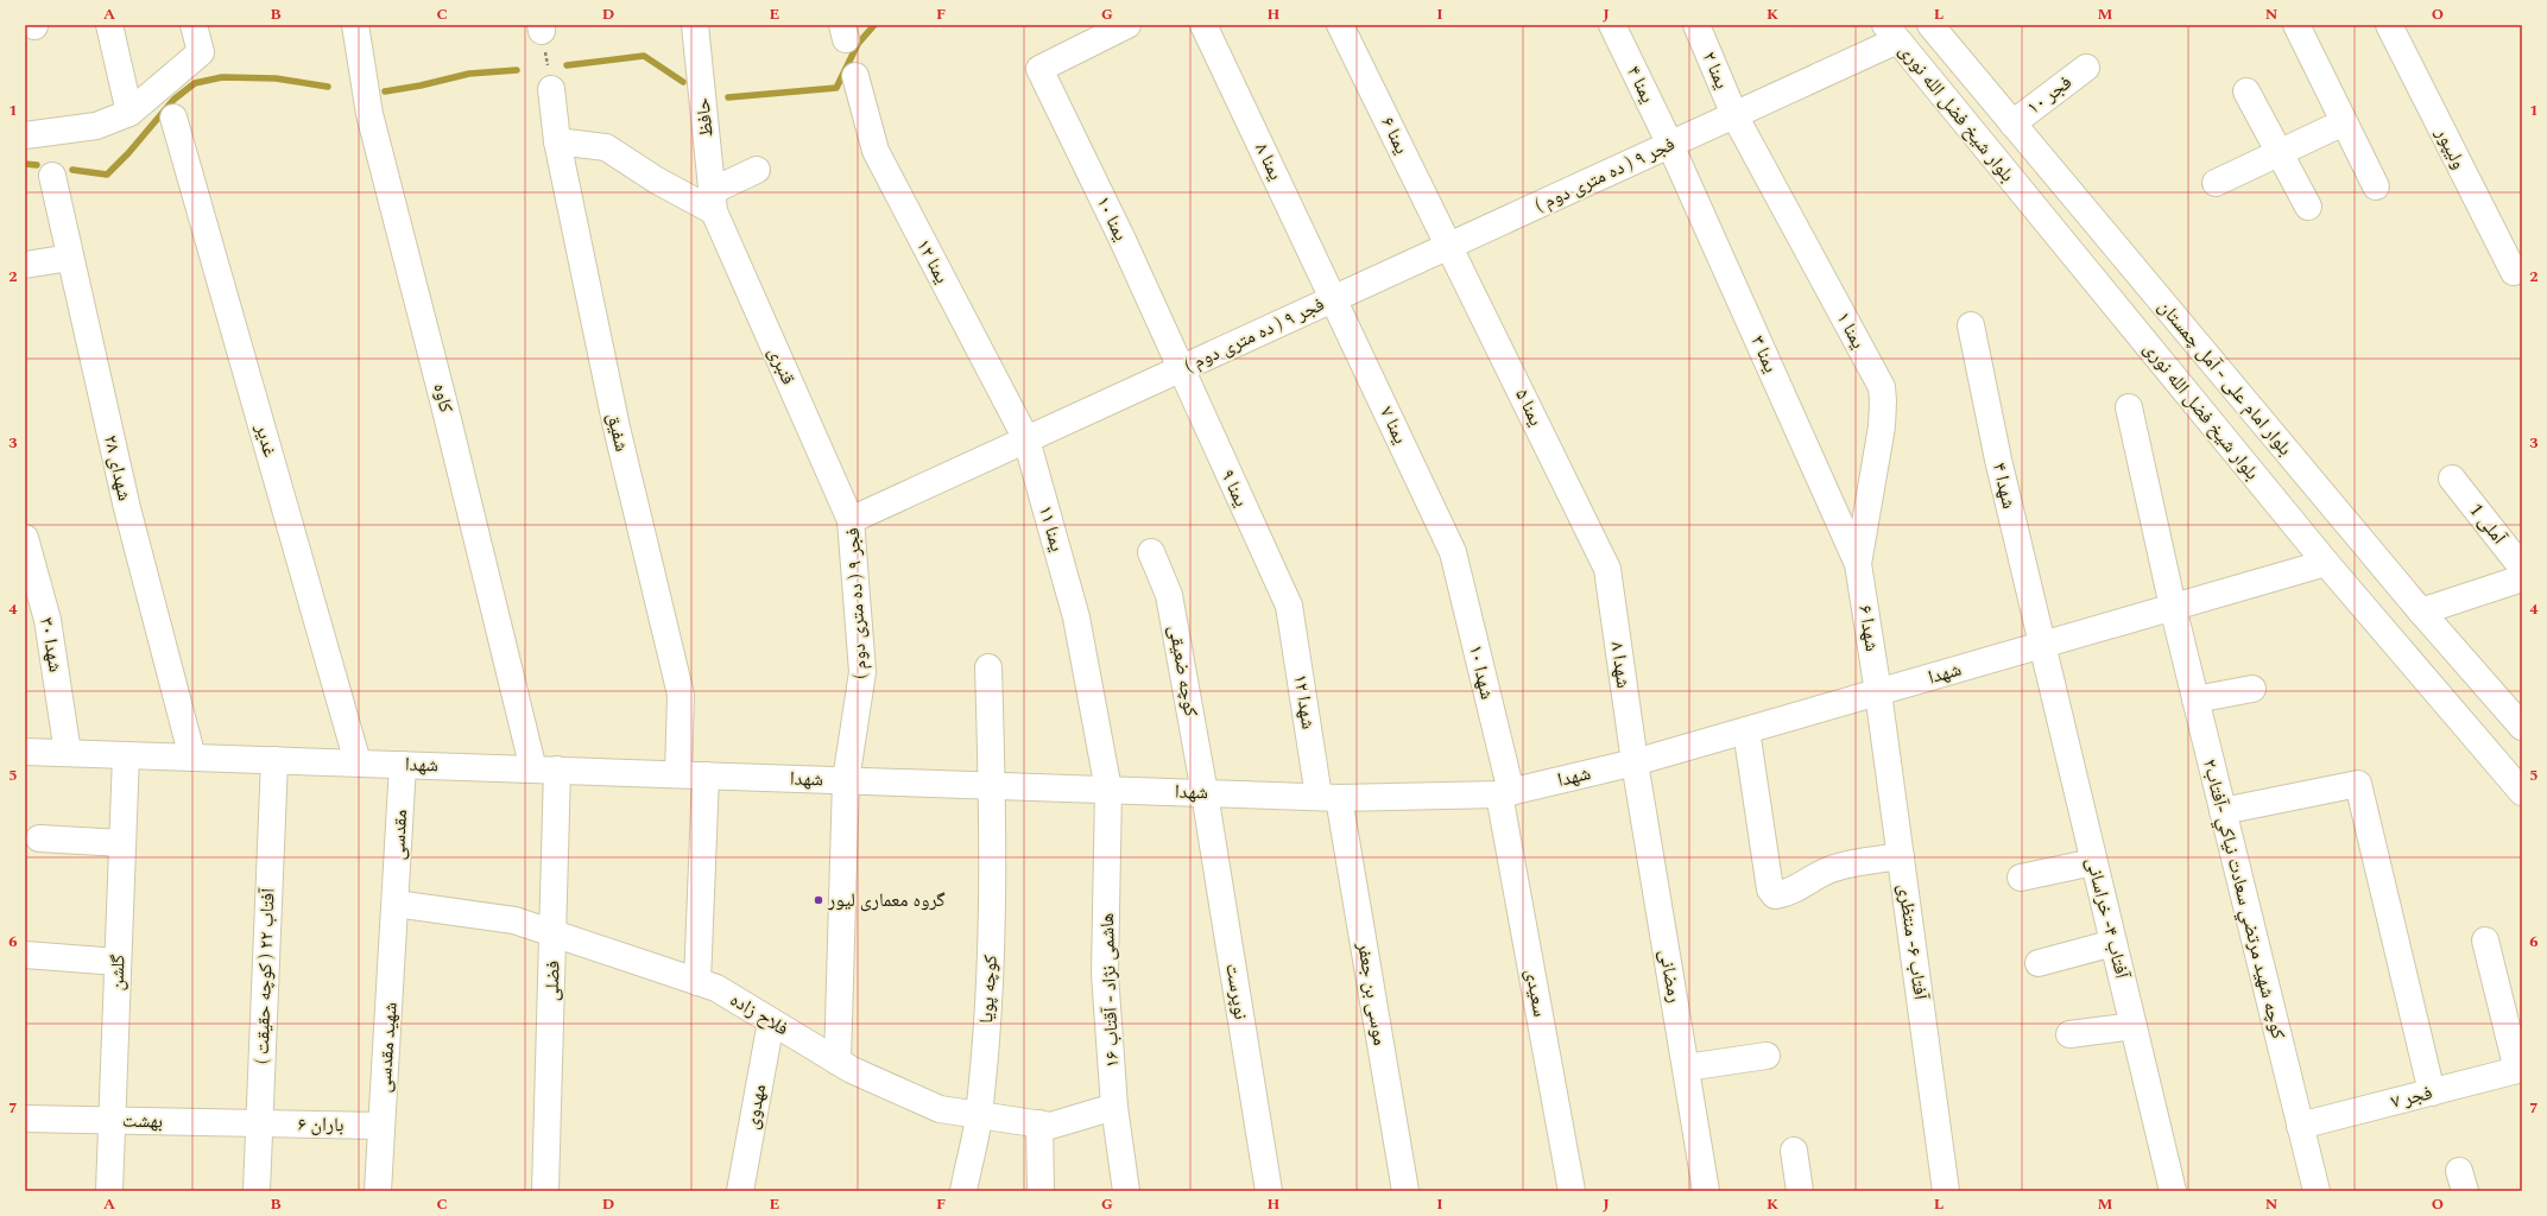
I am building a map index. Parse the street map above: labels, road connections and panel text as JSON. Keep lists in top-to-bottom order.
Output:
{
  "streets": {
    "street": [
      "یمنا ۲",
      "یمنا ۴",
      "فجر ۱۰",
      "بلوار شیخ فضل الله نوری",
      "حافظ",
      "یمنا ۶",
      "ولیپور",
      "یمنا ۸",
      "فجر ۹ ( ده متری دوم )",
      "یمنا ۱۰",
      "یمنا ۱۲",
      "یمنا ۱",
      "یمنا ۳",
      "قنبری",
      "بلوار امام علی - آمل چمستان",
      "کاوه",
      "یمنا ۵",
      "یمنا ۷",
      "شفیق",
      "غدیر",
      "شهدای ۲۸",
      "شهدا ۴",
      "یمنا ۹",
      "آملی 1",
      "یمنا ۱۱",
      "شهدا ۶",
      "شهدا ۳۰",
      "شهدا ۸",
      "کوچه ضعیقی",
      "شهدا ۱۰",
      "شهدا",
      "شهدا ۱۲",
      "مقدسی",
      "كوچه شهيد مرتضي سعادت نياكي -آفتاب۲",
      "آفتاب ۴- خراسانی",
      "آفتاب ۶- منتظری",
      "گلشن",
      "آفتاب ۲۲ ( کوچه حقیقت )",
      "رمضانی",
      "فضلی",
      "کوچه پویا",
      "هاشمی نژاد - آقتاب ۱۶",
      "نوپرست",
      "سعیدی",
      "موسی بن جعفر",
      "فلاح زاده",
      "شهید مقدسی",
      "فجر ۷",
      "مهدوی",
      "بهشت",
      "باران ۶"
    ]
  },
  "crossings": [
    ["یمنا ۲", "فجر ۹ ( ده متری دوم )"],
    ["یمنا ۲", "یمنا ۱"],
    ["یمنا ۴", "فجر ۹ ( ده متری دوم )"],
    ["یمنا ۴", "یمنا ۳"],
    ["فجر ۱۰", "بلوار امام علی - آمل چمستان"],
    ["بلوار شیخ فضل الله نوری", "فجر ۹ ( ده متری دوم )"],
    ["بلوار شیخ فضل الله نوری", "شهدا"],
    ["حافظ", "قنبری"],
    ["یمنا ۶", "فجر ۹ ( ده متری دوم )"],
    ["یمنا ۶", "یمنا ۵"],
    ["یمنا ۸", "فجر ۹ ( ده متری دوم )"],
    ["یمنا ۸", "یمنا ۷"],
    ["فجر ۹ ( ده متری دوم )", "یمنا ۱۰"],
    ["فجر ۹ ( ده متری دوم )", "یمنا ۱۲"],
    ["فجر ۹ ( ده متری دوم )", "یمنا ۱"],
    ["فجر ۹ ( ده متری دوم )", "یمنا ۳"],
    ["فجر ۹ ( ده متری دوم )", "قنبری"],
    ["فجر ۹ ( ده متری دوم )", "یمنا ۵"],
    ["فجر ۹ ( ده متری دوم )", "یمنا ۷"],
    ["فجر ۹ ( ده متری دوم )", "یمنا ۹"],
    ["فجر ۹ ( ده متری دوم )", "یمنا ۱۱"],
    ["فجر ۹ ( ده متری دوم )", "شهدا"],
    ["فجر ۹ ( ده متری دوم )", "فلاح زاده"],
    ["یمنا ۱۰", "یمنا ۹"],
    ["یمنا ۱۲", "یمنا ۱۱"],
    ["یمنا ۱", "یمنا ۳"],
    ["یمنا ۱", "شهدا ۶"],
    ["یمنا ۳", "شهدا ۶"],
    ["کاوه", "شهدا"],
    ["کاوه", "فضلی"],
    ["یمنا ۵", "شهدا ۸"],
    ["یمنا ۷", "شهدا ۱۰"],
    ["شفیق", "شهدا"],
    ["غدیر", "شهدا"],
    ["شهدای ۲۸", "شهدا"],
    ["شهدا ۴", "شهدا"],
    ["شهدا ۴", "آفتاب ۴- خراسانی"],
    ["یمنا ۹", "شهدا ۱۲"],
    ["یمنا ۱۱", "شهدا"],
    ["یمنا ۱۱", "هاشمی نژاد - آقتاب ۱۶"],
    ["شهدا ۶", "شهدا"],
    ["شهدا ۶", "آفتاب ۶- منتظری"],
    ["شهدا ۳۰", "شهدا"],
    ["شهدا ۸", "شهدا"],
    ["شهدا ۸", "رمضانی"],
    ["کوچه ضعیقی", "شهدا"],
    ["کوچه ضعیقی", "نوپرست"],
    ["شهدا ۱۰", "شهدا"],
    ["شهدا ۱۰", "سعیدی"],
    ["شهدا", "شهدا ۱۲"],
    ["شهدا", "مقدسی"],
    ["شهدا", "كوچه شهيد مرتضي سعادت نياكي -آفتاب۲"],
    ["شهدا", "آفتاب ۴- خراسانی"],
    ["شهدا", "آفتاب ۶- منتظری"],
    ["شهدا", "گلشن"],
    ["شهدا", "آفتاب ۲۲ ( کوچه حقیقت )"],
    ["شهدا", "رمضانی"],
    ["شهدا", "فضلی"],
    ["شهدا", "کوچه پویا"],
    ["شهدا", "هاشمی نژاد - آقتاب ۱۶"],
    ["شهدا", "نوپرست"],
    ["شهدا", "سعیدی"],
    ["شهدا", "موسی بن جعفر"],
    ["شهدا ۱۲", "موسی بن جعفر"],
    ["مقدسی", "فلاح زاده"],
    ["مقدسی", "شهید مقدسی"],
    ["كوچه شهيد مرتضي سعادت نياكي -آفتاب۲", "فجر ۷"],
    ["گلشن", "بهشت"],
    ["آفتاب ۲۲ ( کوچه حقیقت )", "بهشت"],
    ["آفتاب ۲۲ ( کوچه حقیقت )", "باران ۶"],
    ["فضلی", "فلاح زاده"],
    ["کوچه پویا", "فلاح زاده"],
    ["هاشمی نژاد - آقتاب ۱۶", "فلاح زاده"],
    ["فلاح زاده", "شهید مقدسی"],
    ["فلاح زاده", "مهدوی"],
    ["شهید مقدسی", "باران ۶"],
    ["بهشت", "باران ۶"]
  ],
  "places": ["گروه معماری لیور"],
  "grid": {
    "columns": [
      "A",
      "B",
      "C",
      "D",
      "E",
      "F",
      "G",
      "H",
      "I",
      "J",
      "K",
      "L",
      "M",
      "N",
      "O"
    ],
    "rows": [
      "1",
      "2",
      "3",
      "4",
      "5",
      "6",
      "7"
    ]
  }
}
